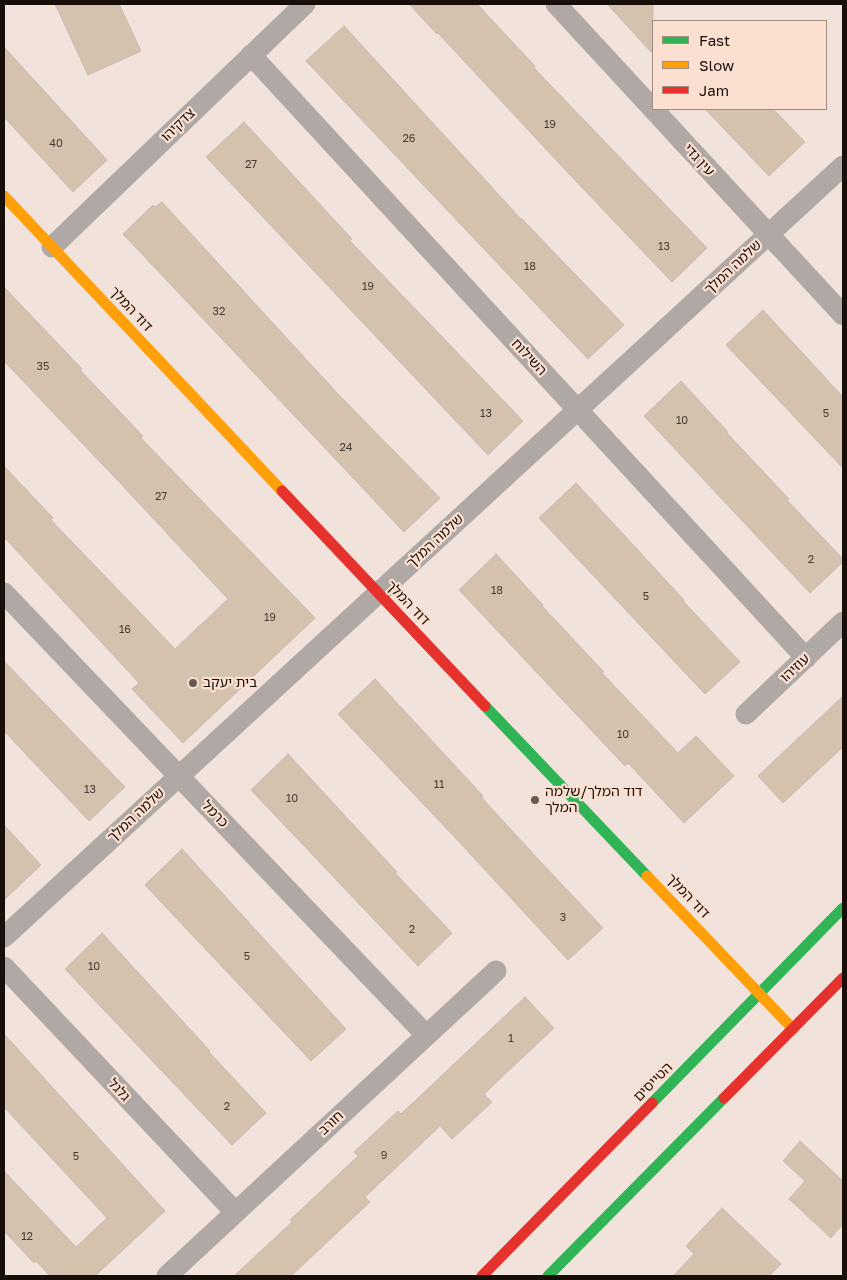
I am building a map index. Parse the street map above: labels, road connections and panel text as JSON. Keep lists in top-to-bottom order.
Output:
{
  "streets": {
    "street": [
      "צדקיהו",
      "עין גדי",
      "שלמה המלך",
      "דוד המלך",
      "השילוח",
      "עוזיהו",
      "כרמל",
      "הטייסים",
      "גלגל",
      "חורב"
    ]
  },
  "crossings": [
    ["צדקיהו", "דוד המלך"],
    ["צדקיהו", "השילוח"],
    ["עין גדי", "שלמה המלך"],
    ["שלמה המלך", "דוד המלך"],
    ["שלמה המלך", "השילוח"],
    ["שלמה המלך", "כרמל"],
    ["דוד המלך", "הטייסים"],
    ["השילוח", "עוזיהו"],
    ["כרמל", "חורב"],
    ["גלגל", "חורב"]
  ],
  "places": ["בית יעקב", "דוד המלך/שלמה המלך"],
  "house_numbers": [
    "19",
    "26",
    "40",
    "27",
    "13",
    "18",
    "19",
    "32",
    "35",
    "13",
    "5",
    "10",
    "24",
    "27",
    "2",
    "18",
    "5",
    "19",
    "16",
    "10",
    "11",
    "13",
    "10",
    "3",
    "2",
    "5",
    "10",
    "1",
    "2",
    "9",
    "5",
    "12"
  ],
  "legend": ["Fast", "Slow", "Jam"]
}
